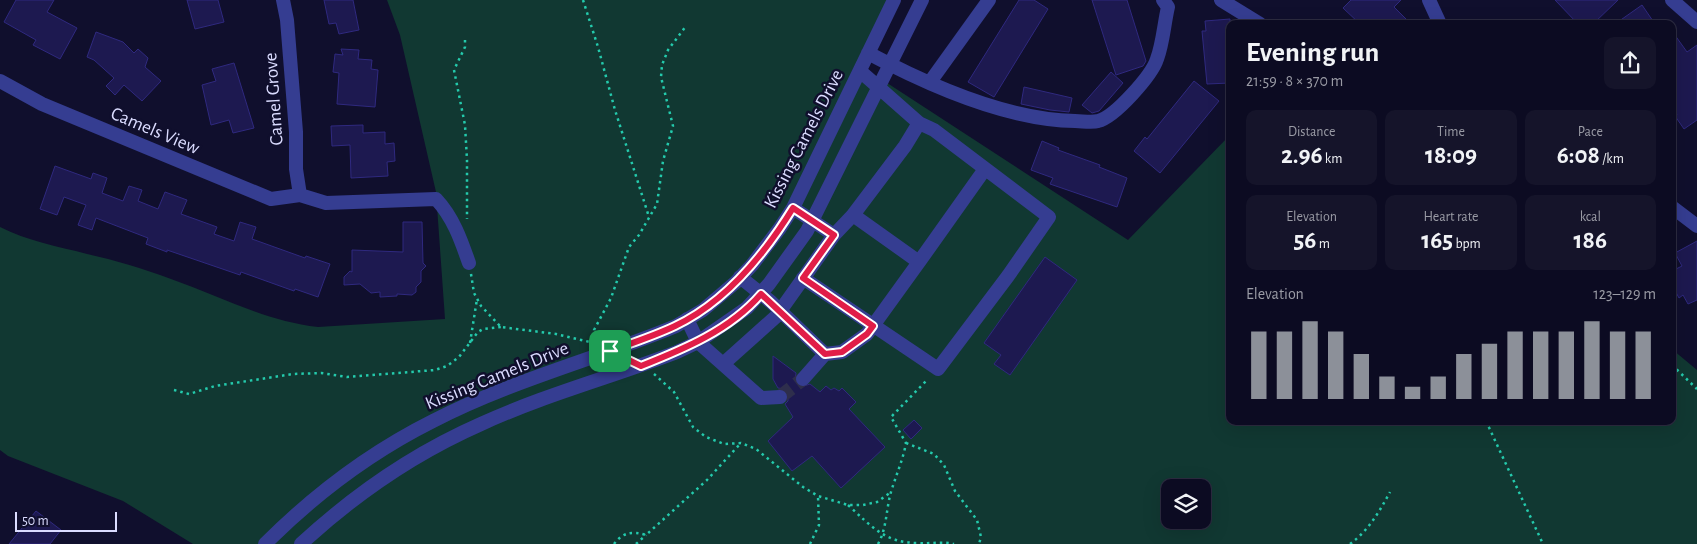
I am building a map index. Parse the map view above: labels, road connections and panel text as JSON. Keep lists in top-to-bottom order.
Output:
{
  "streets": {
    "street": ["Camel Grove", "Camels View", "Kissing Camels Drive"]
  },
  "crossings": [
    ["Camel Grove", "Camels View"]
  ],
  "scale_bar": "50 m",
  "page": {
    "heading": ["Evening run", "21:59 · 8 × 370 m"],
    "stats": [
      ["Distance", "2.96 km"],
      ["Time", "18:09"],
      ["Pace", "6:08 /km"],
      ["Elevation", "56 m"],
      ["Heart rate", "165 bpm"],
      ["kcal", "186"]
    ],
    "chart": ["Elevation", "123–129 m"],
    "scale": "50 m"
  }
}
